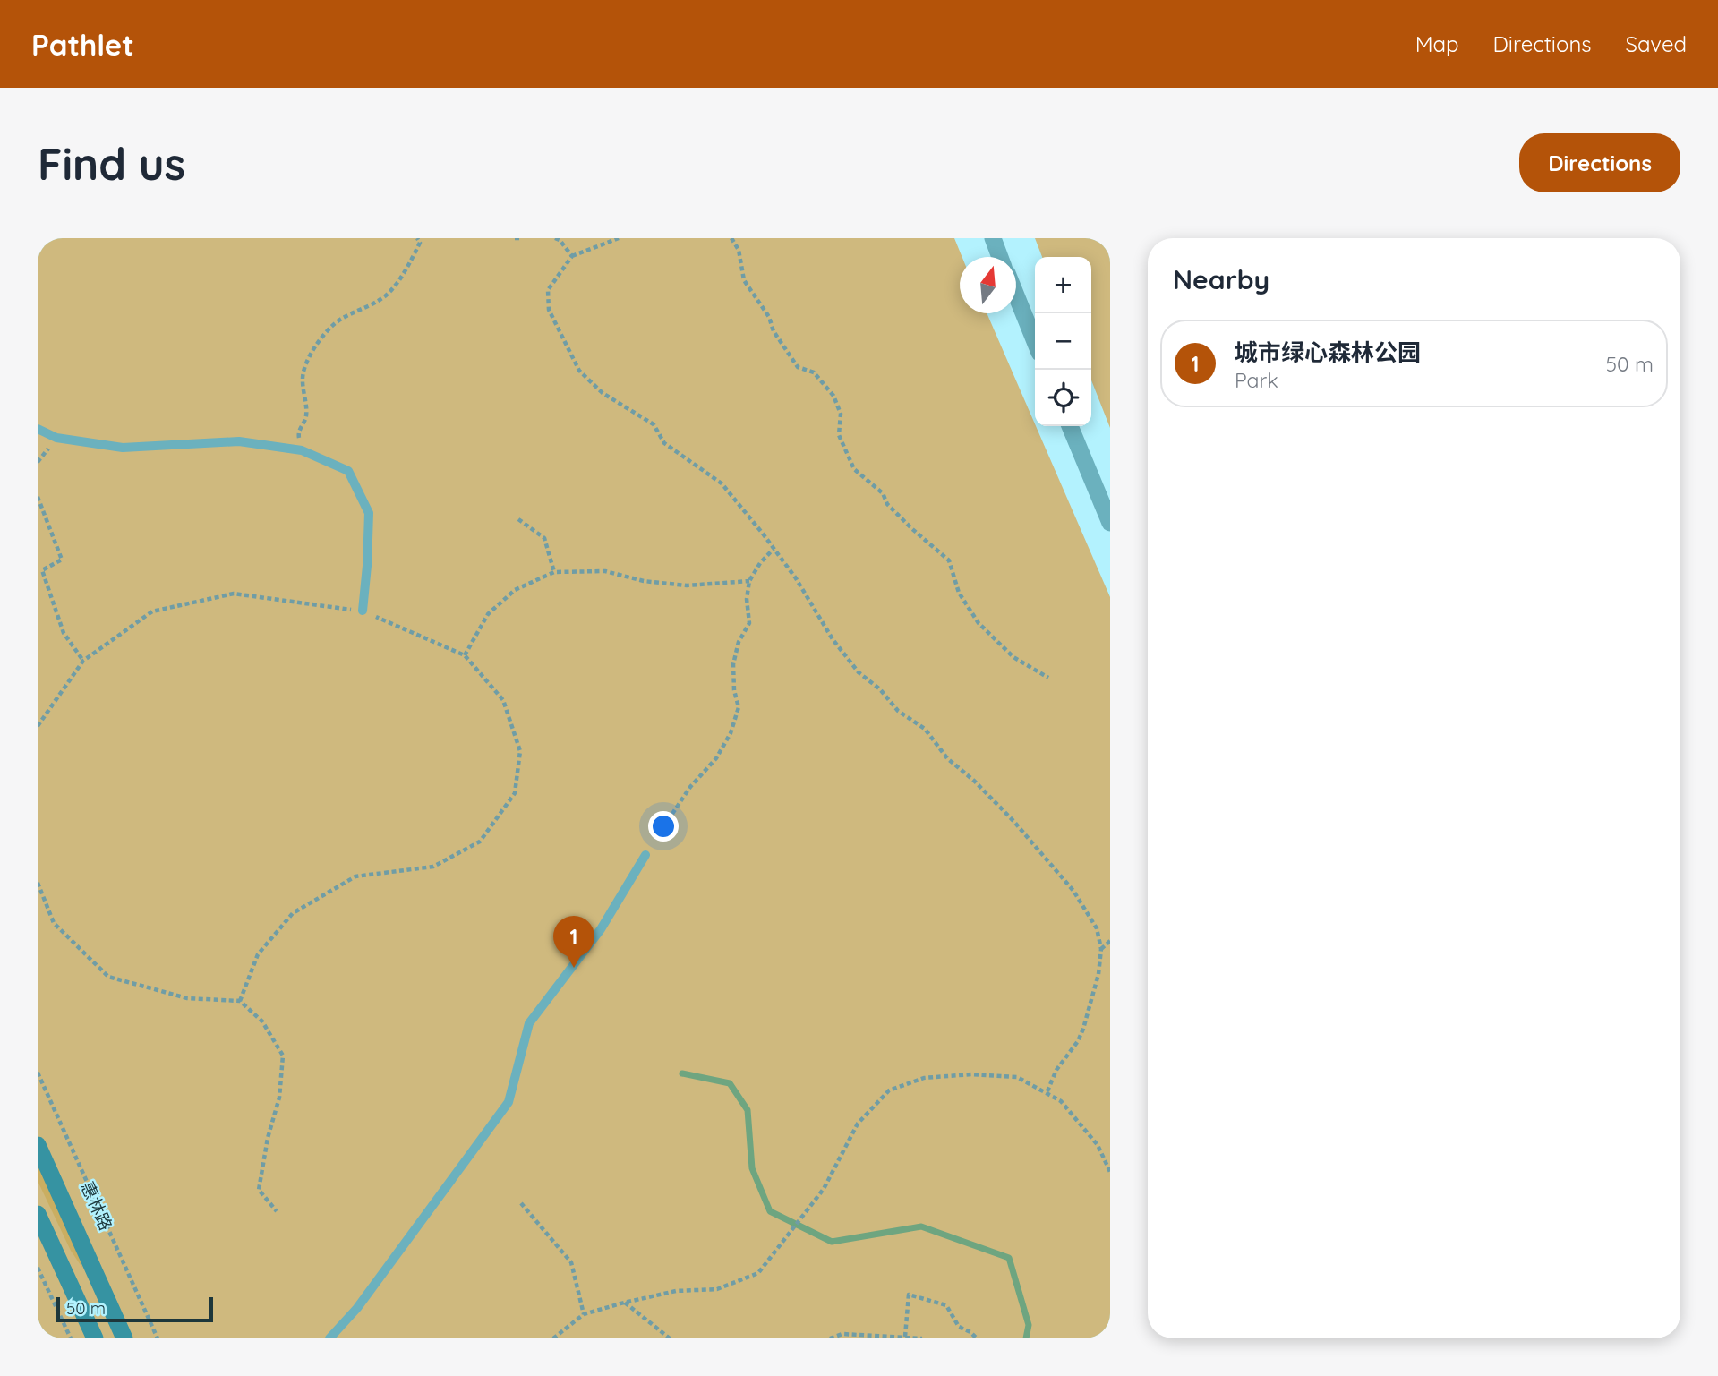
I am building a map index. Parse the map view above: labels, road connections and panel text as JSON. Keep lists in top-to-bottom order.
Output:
{
  "streets": {
    "main road": ["惠林路"]
  },
  "scale_bar": "50 m",
  "north": "top",
  "page": {
    "header": "Pathlet",
    "nav": ["Map", "Directions", "Saved"],
    "buttons": "Directions",
    "title": "Find us",
    "heading": "Nearby",
    "map_buttons": ["+", "−"],
    "list": [
      {
        "mark": "1",
        "name": "城市绿心森林公园",
        "note": "Park",
        "value": "50 m"
      }
    ],
    "pins": "1",
    "scale": "50 m"
  }
}
